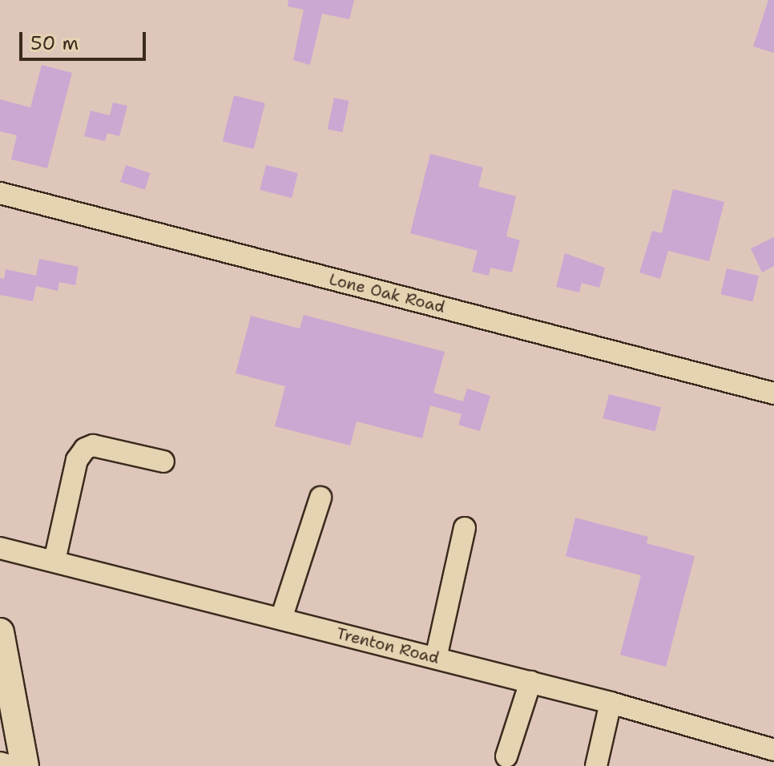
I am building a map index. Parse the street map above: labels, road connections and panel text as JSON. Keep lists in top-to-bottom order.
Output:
{
  "streets": {
    "street": ["Lone Oak Road", "Trenton Road"]
  },
  "scale_bar": "50 m"
}
